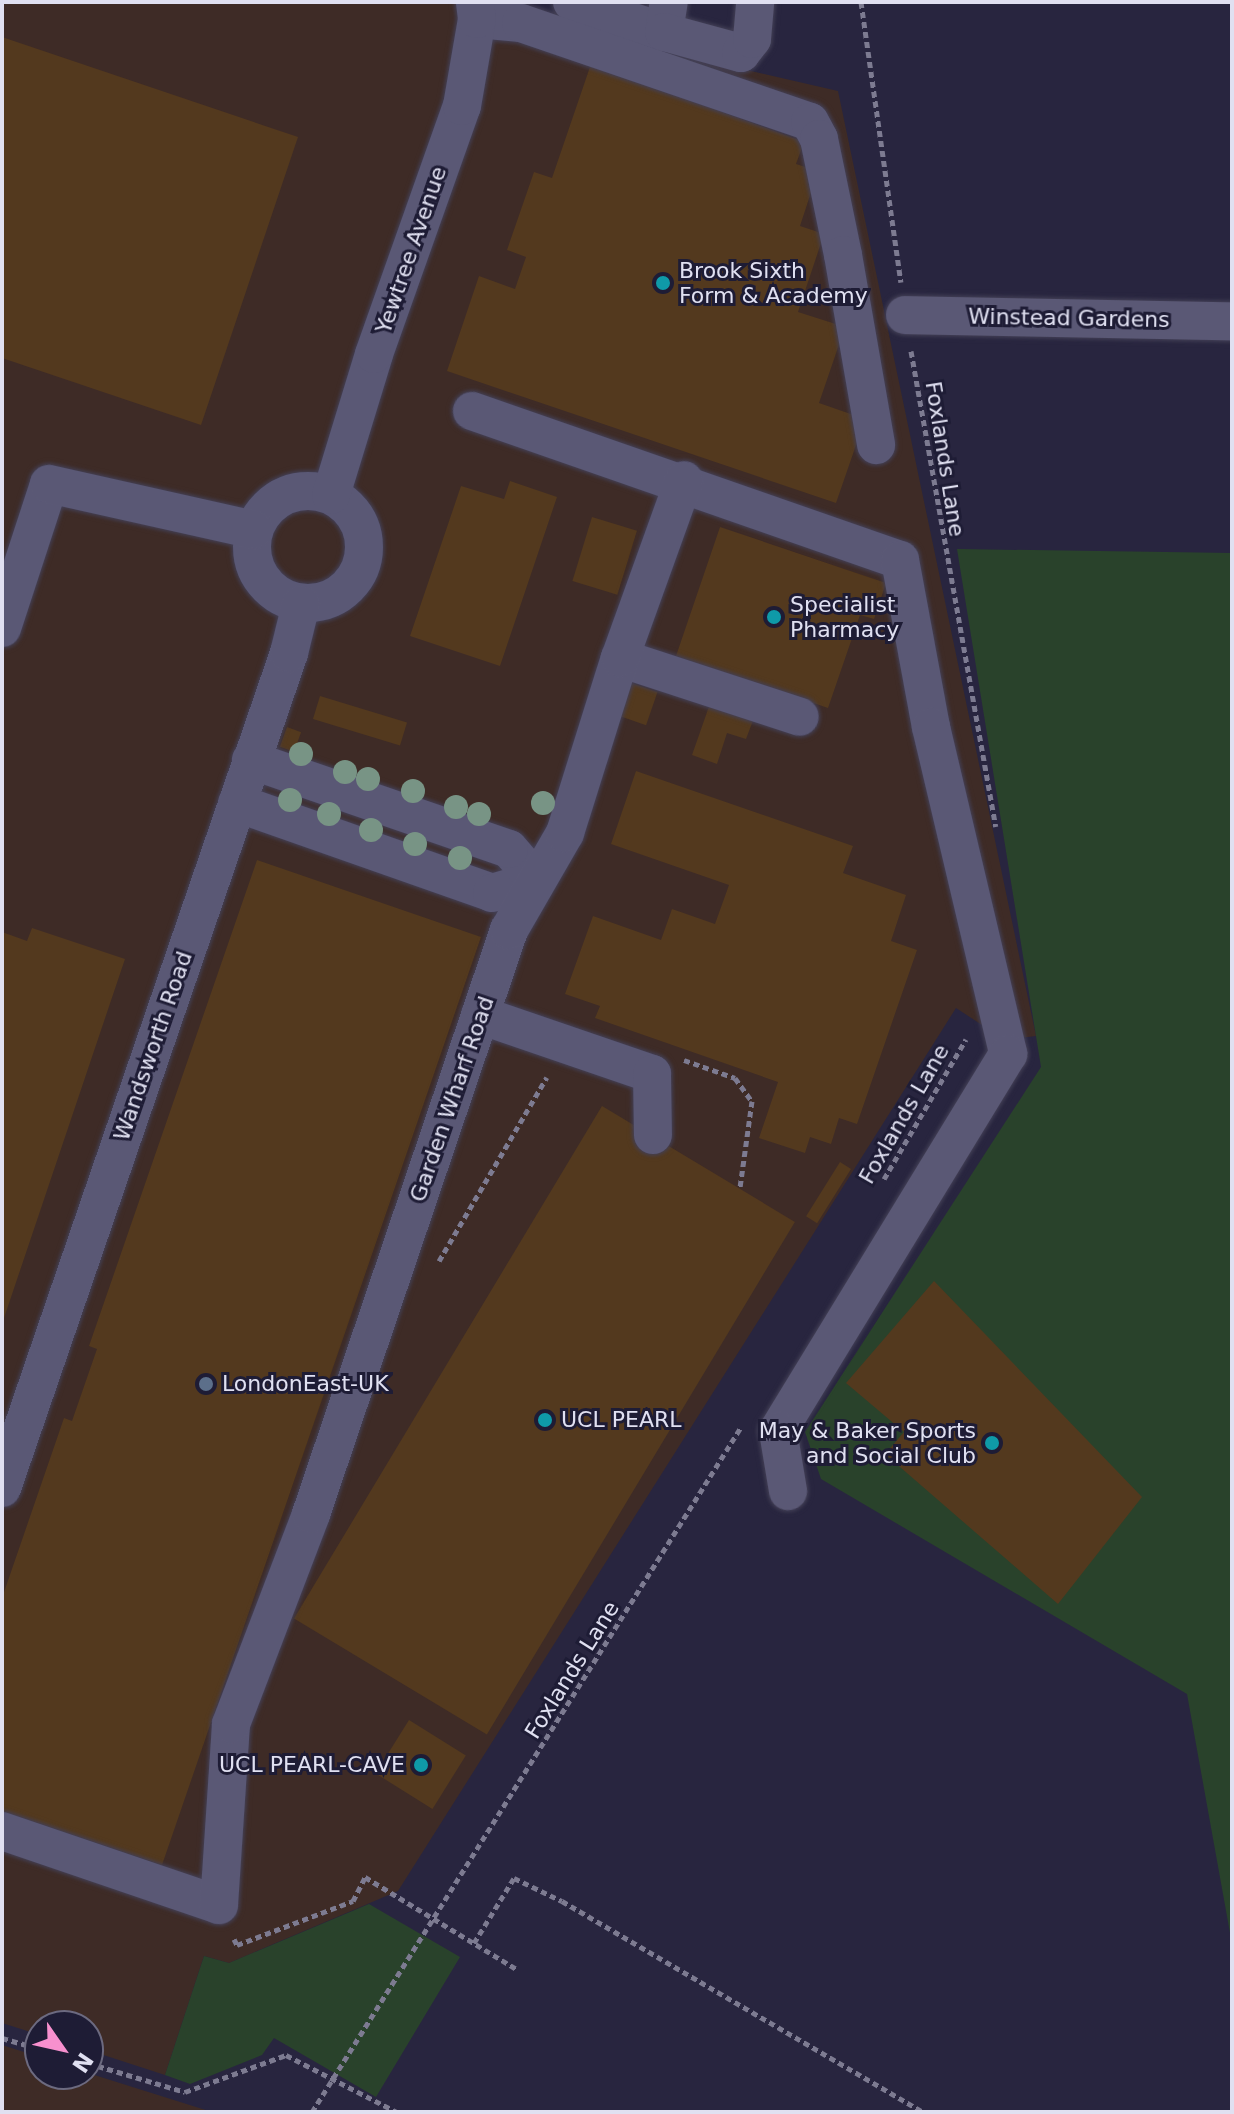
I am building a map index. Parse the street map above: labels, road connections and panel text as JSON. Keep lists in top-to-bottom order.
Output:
{
  "streets": {
    "street": [
      "Yewtree Avenue",
      "Winstead Gardens",
      "Wandsworth Road",
      "Garden Wharf Road"
    ],
    "path": ["Foxlands Lane"]
  },
  "crossings": [
    ["Yewtree Avenue", "Wandsworth Road"],
    ["Winstead Gardens", "Foxlands Lane"]
  ],
  "places": [
    "Brook Sixth Form & Academy",
    "Specialist Pharmacy",
    "LondonEast-UK",
    "UCL PEARL",
    "May & Baker Sports and Social Club",
    "UCL PEARL-CAVE"
  ],
  "north": "bottom right"
}
